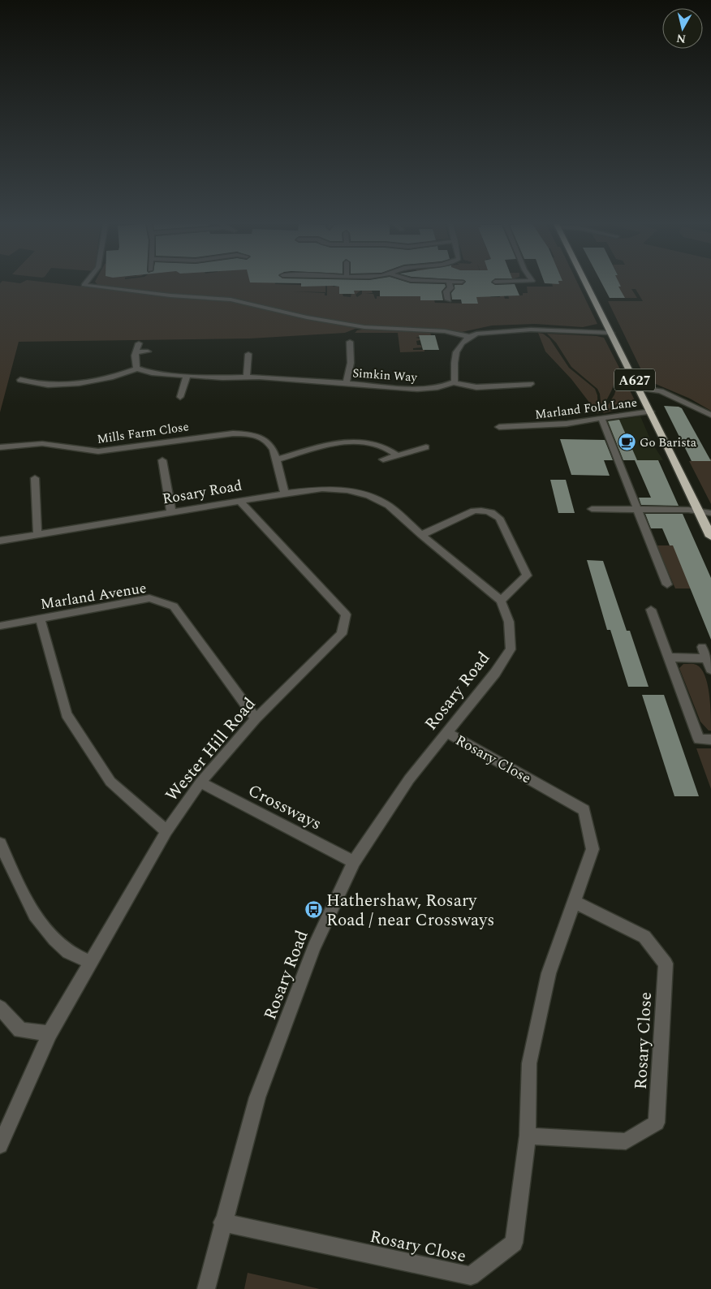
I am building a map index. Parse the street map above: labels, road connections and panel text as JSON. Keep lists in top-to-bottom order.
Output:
{
  "streets": {
    "highway": ["A627"],
    "street": [
      "Simkin Way",
      "Marland Fold Lane",
      "Mills Farm Close",
      "Rosary Road",
      "Marland Avenue",
      "Wester Hill Road",
      "Rosary Close",
      "Crossways"
    ]
  },
  "crossings": [
    ["A627", "Marland Fold Lane"],
    ["Mills Farm Close", "Rosary Road"],
    ["Rosary Road", "Wester Hill Road"],
    ["Rosary Road", "Rosary Close"],
    ["Rosary Road", "Crossways"],
    ["Marland Avenue", "Wester Hill Road"],
    ["Wester Hill Road", "Crossways"]
  ],
  "places": {
    "cafe": ["Go Barista"],
    "bus stop": ["Hathershaw, Rosary Road / near Crossways"]
  },
  "north": "bottom"
}
